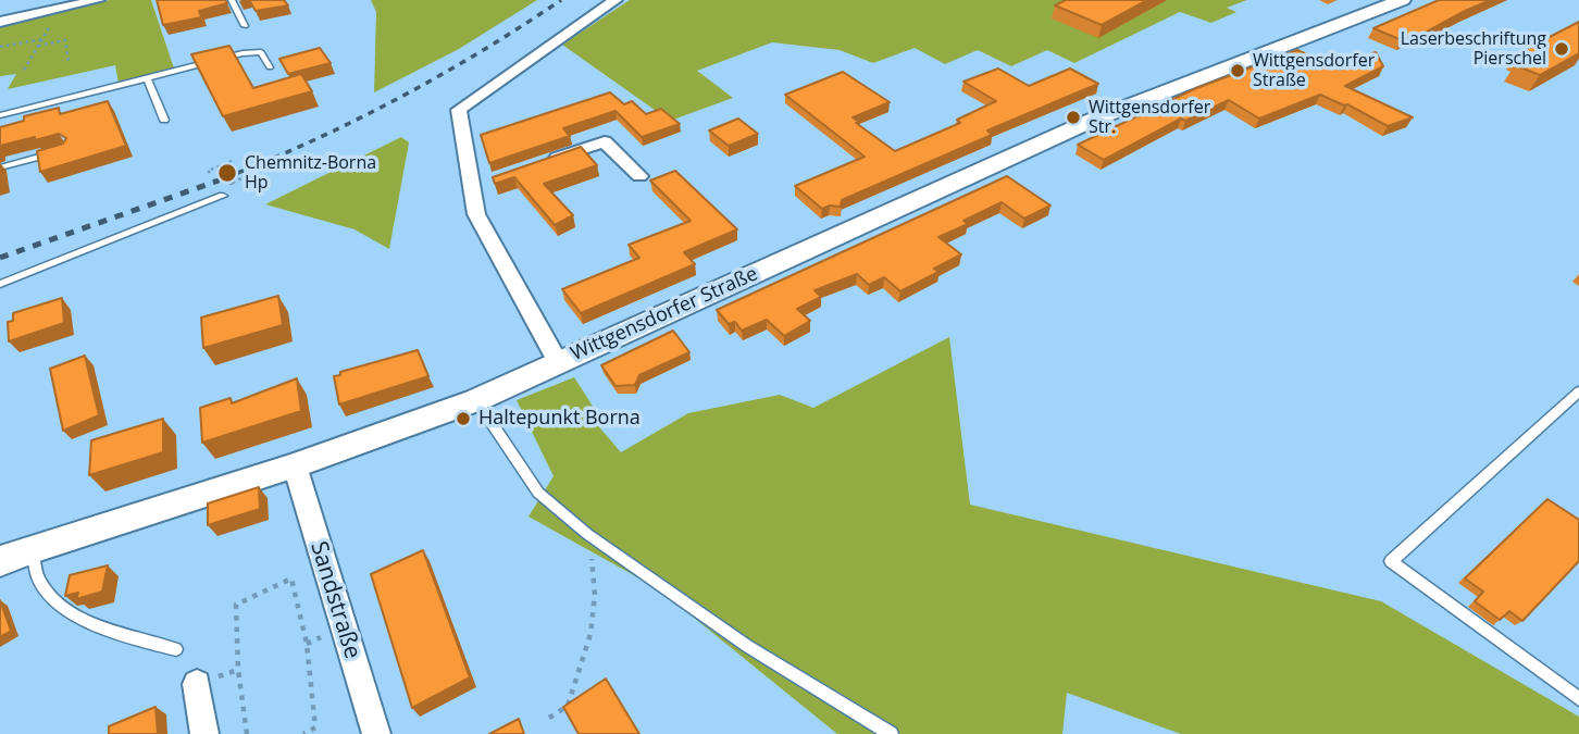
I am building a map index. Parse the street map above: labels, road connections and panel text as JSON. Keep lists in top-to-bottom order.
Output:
{
  "streets": {
    "street": ["Wittgensdorfer Straße", "Sandstraße"]
  },
  "crossings": [
    ["Wittgensdorfer Straße", "Sandstraße"]
  ],
  "places": [
    "Laserbeschriftung Pierschel",
    "Wittgensdorfer Straße",
    "Wittgensdorfer Str.",
    "Chemnitz-Borna Hp",
    "Haltepunkt Borna"
  ]
}
